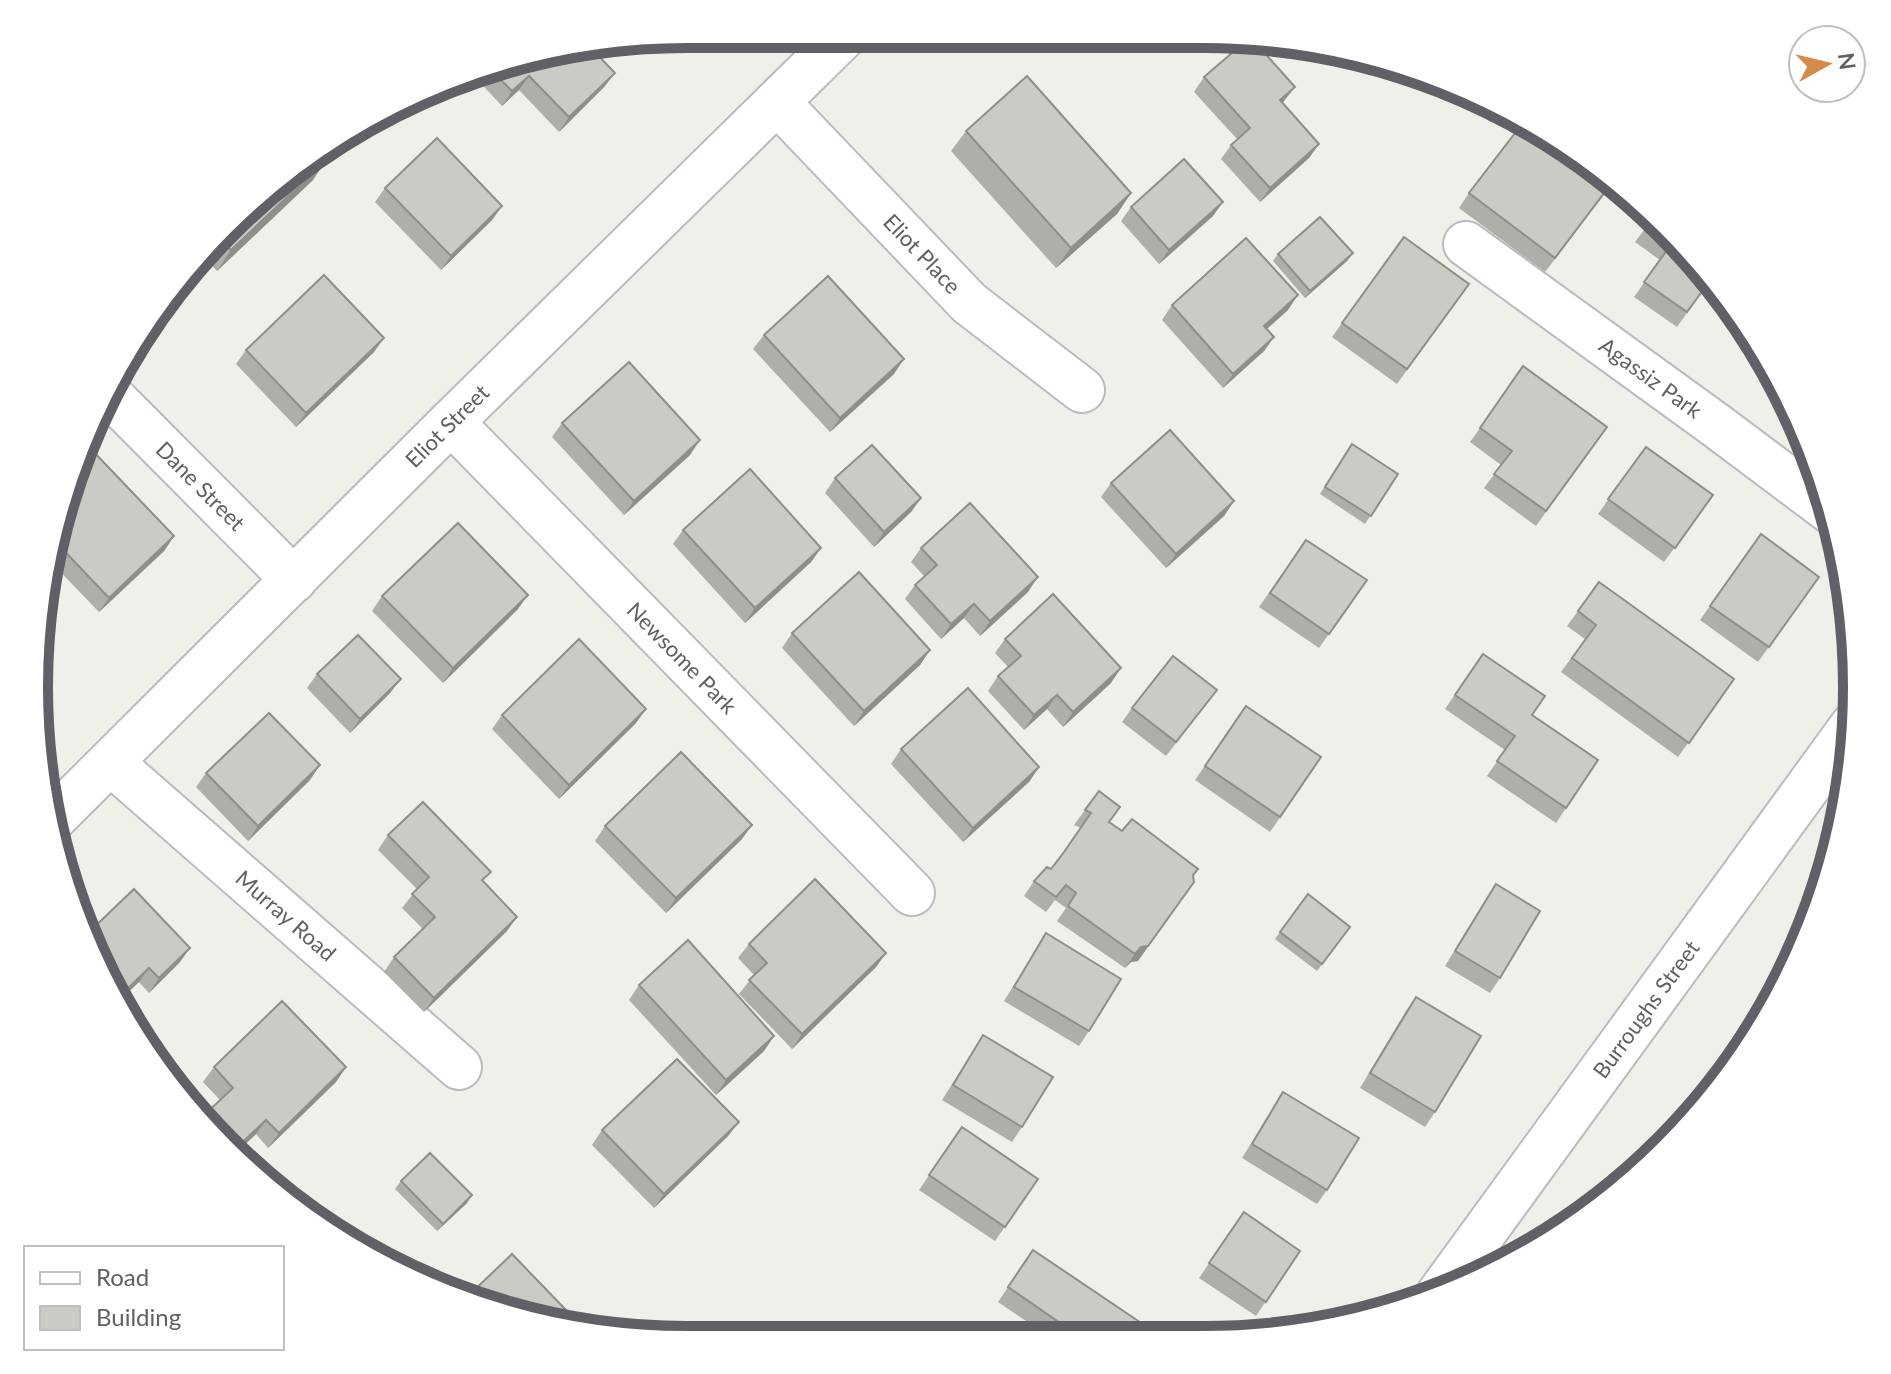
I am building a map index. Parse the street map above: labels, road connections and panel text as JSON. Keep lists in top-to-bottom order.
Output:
{
  "streets": {
    "street": [
      "Eliot Place",
      "Agassiz Park",
      "Eliot Street",
      "Dane Street",
      "Newsome Park",
      "Murray Road",
      "Burroughs Street"
    ]
  },
  "crossings": [
    ["Eliot Place", "Eliot Street"],
    ["Eliot Street", "Dane Street"],
    ["Eliot Street", "Newsome Park"],
    ["Eliot Street", "Murray Road"]
  ],
  "legend": ["Road", "Building"],
  "north": "right"
}
